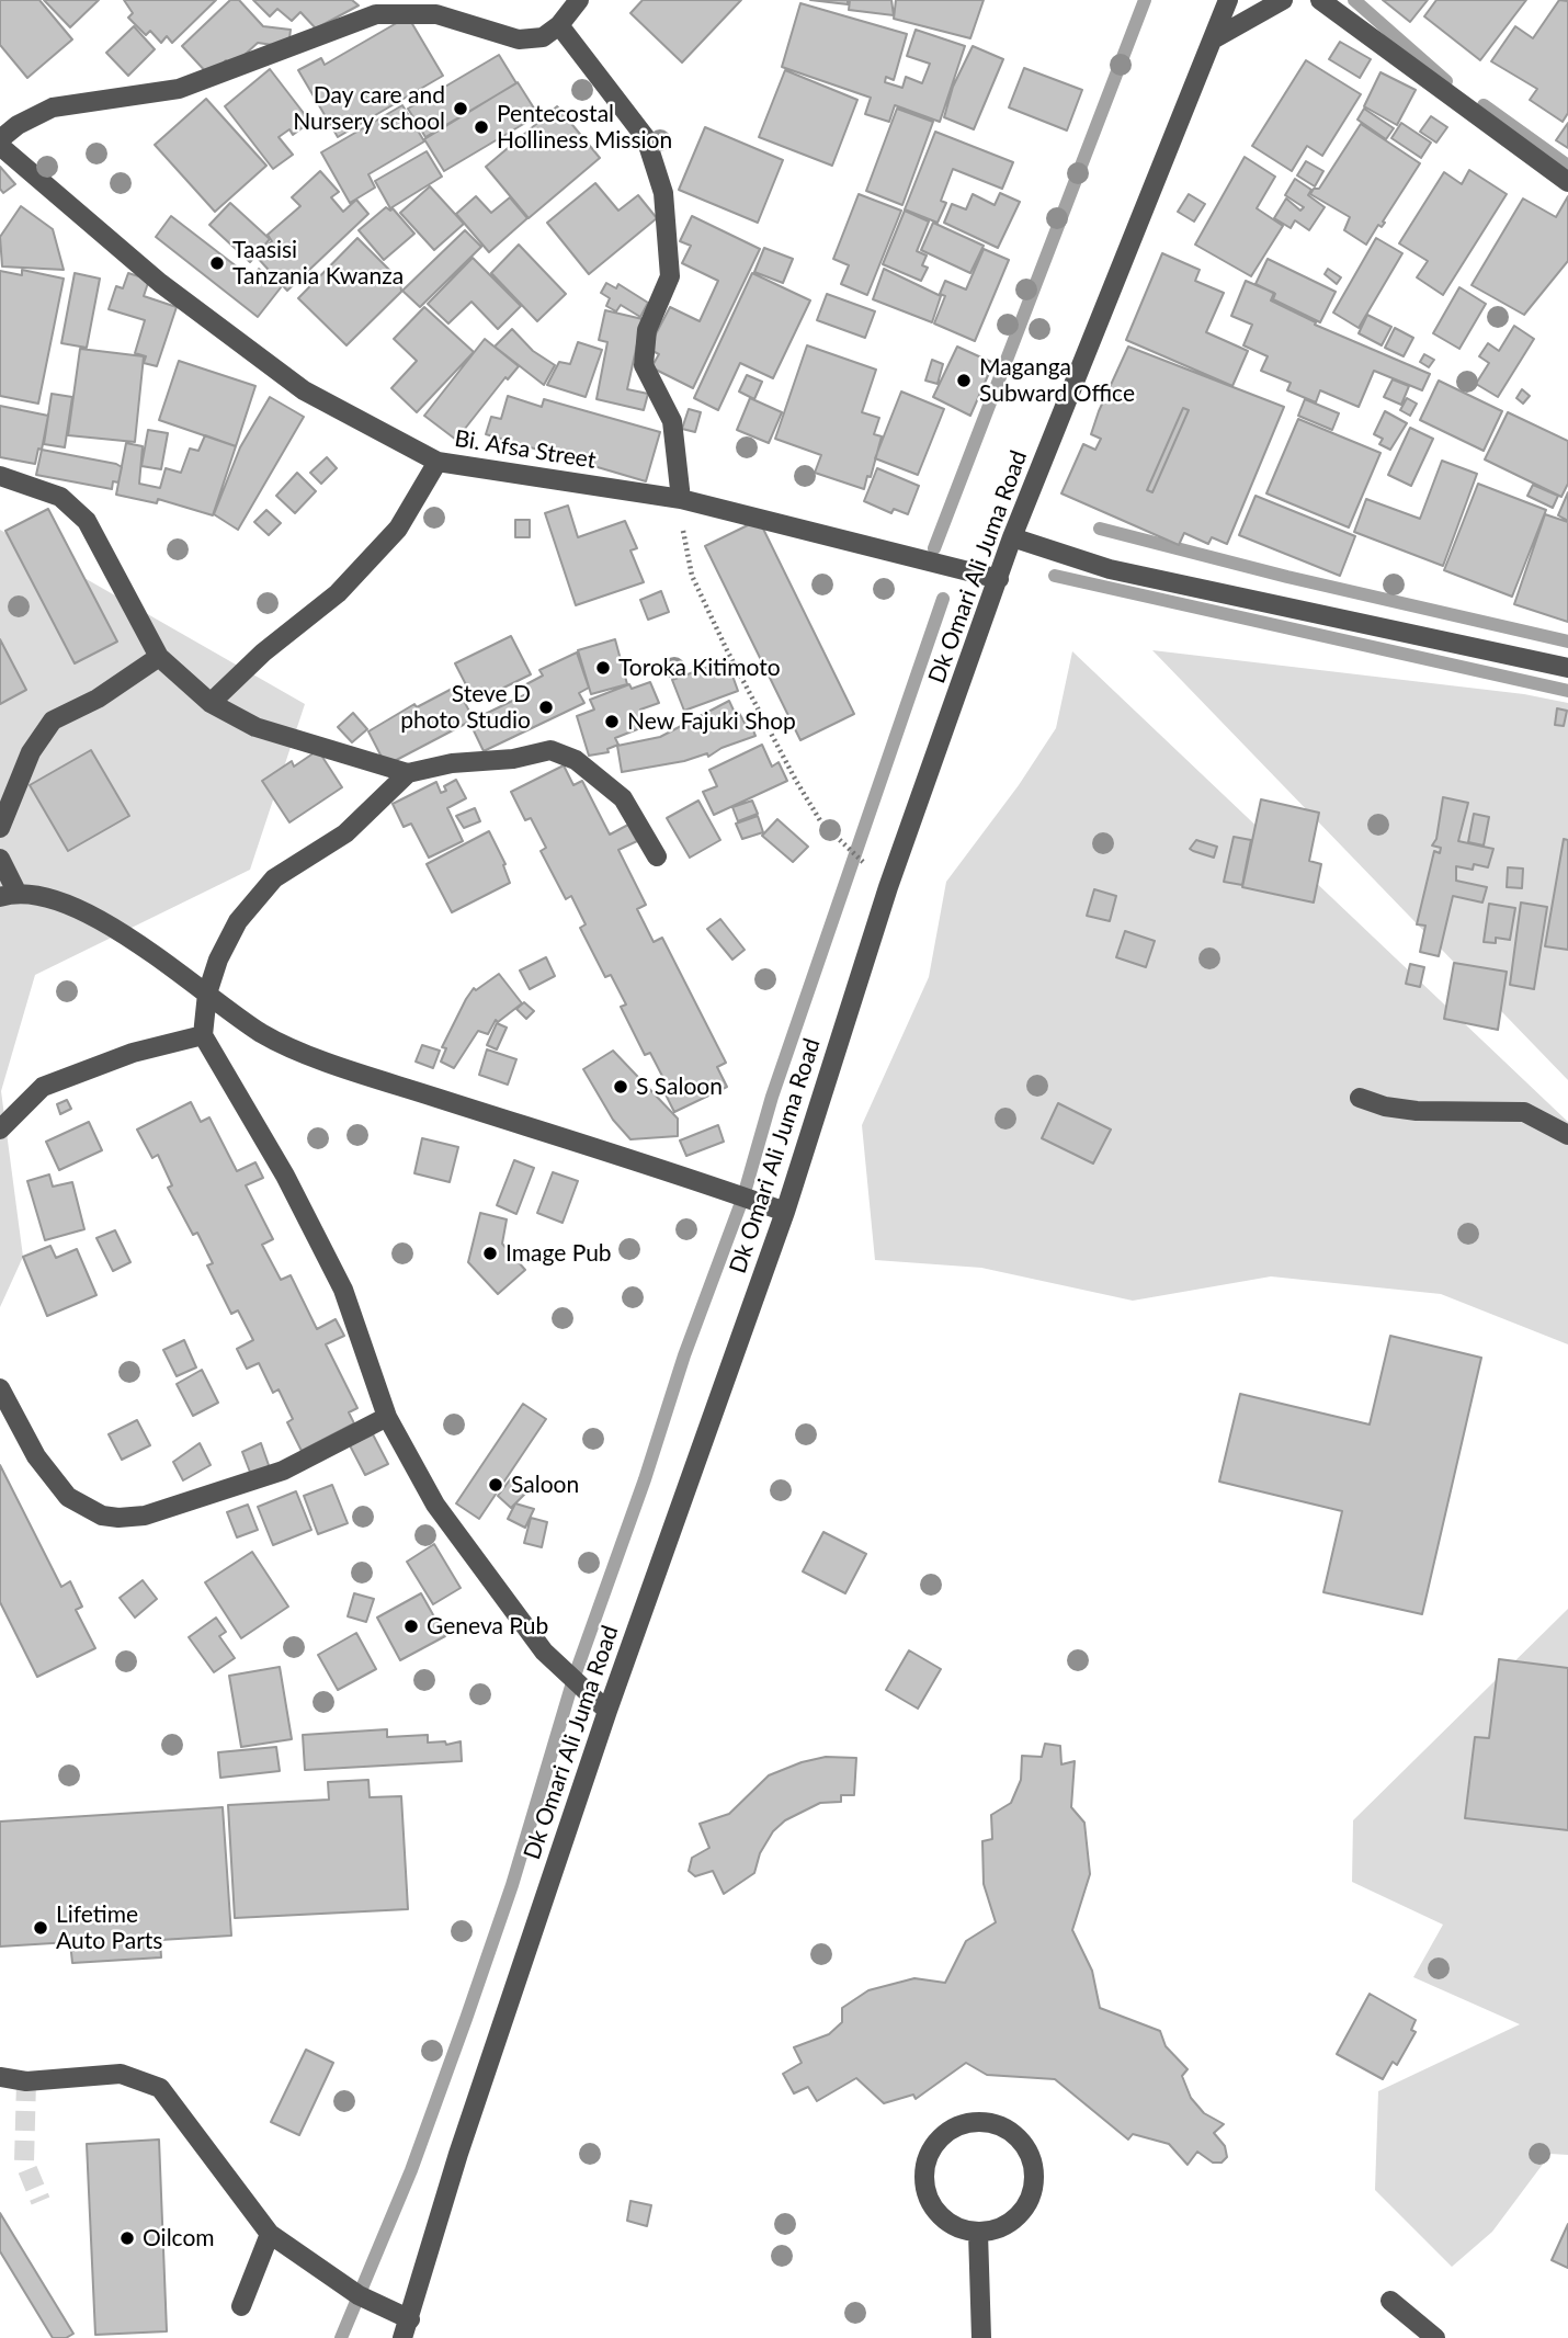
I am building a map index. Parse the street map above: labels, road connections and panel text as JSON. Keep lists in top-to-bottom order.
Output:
{
  "streets": {
    "street": ["Bi. Afsa Street", "Dk Omari Ali Juma Road"]
  },
  "crossings": [
    ["Bi. Afsa Street", "Dk Omari Ali Juma Road"]
  ],
  "places": [
    "Day care and Nursery school",
    "Pentecostal Holliness Mission",
    "Taasisi Tanzania Kwanza",
    "Maganga Subward Office",
    "Toroka Kitimoto",
    "Steve D photo Studio",
    "New Fajuki Shop",
    "S Saloon",
    "Image Pub",
    "Saloon",
    "Geneva Pub",
    "Lifetime Auto Parts",
    "Oilcom"
  ]
}
